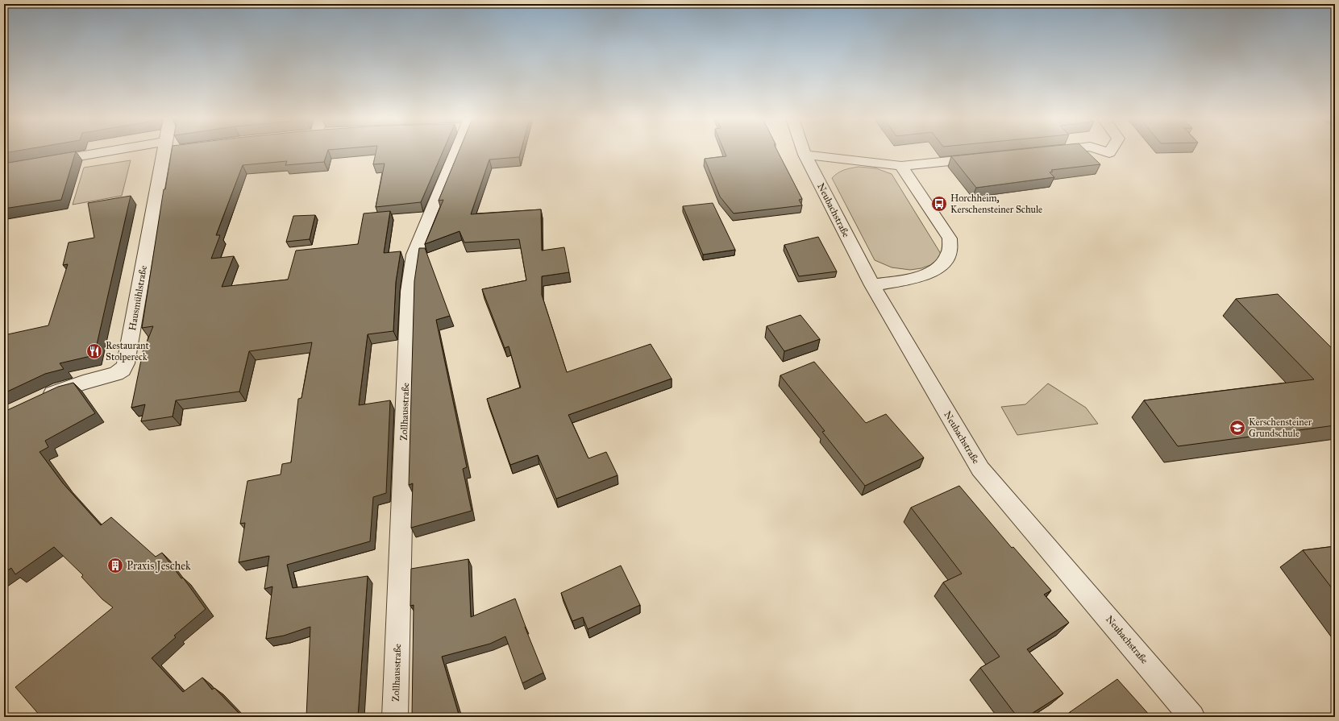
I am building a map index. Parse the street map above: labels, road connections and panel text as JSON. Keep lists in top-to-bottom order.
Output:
{
  "streets": {
    "street": ["Neubachstraße", "Hausmühlstraße", "Zollhausstraße"]
  },
  "places": {
    "bus stop": ["Horchheim, Kerschensteiner Schule"],
    "restaurant": ["Restaurant Stolpereck"],
    "school or university": ["Kerschensteiner Grundschule"],
    "building": ["Praxis Jeschek"]
  }
}
